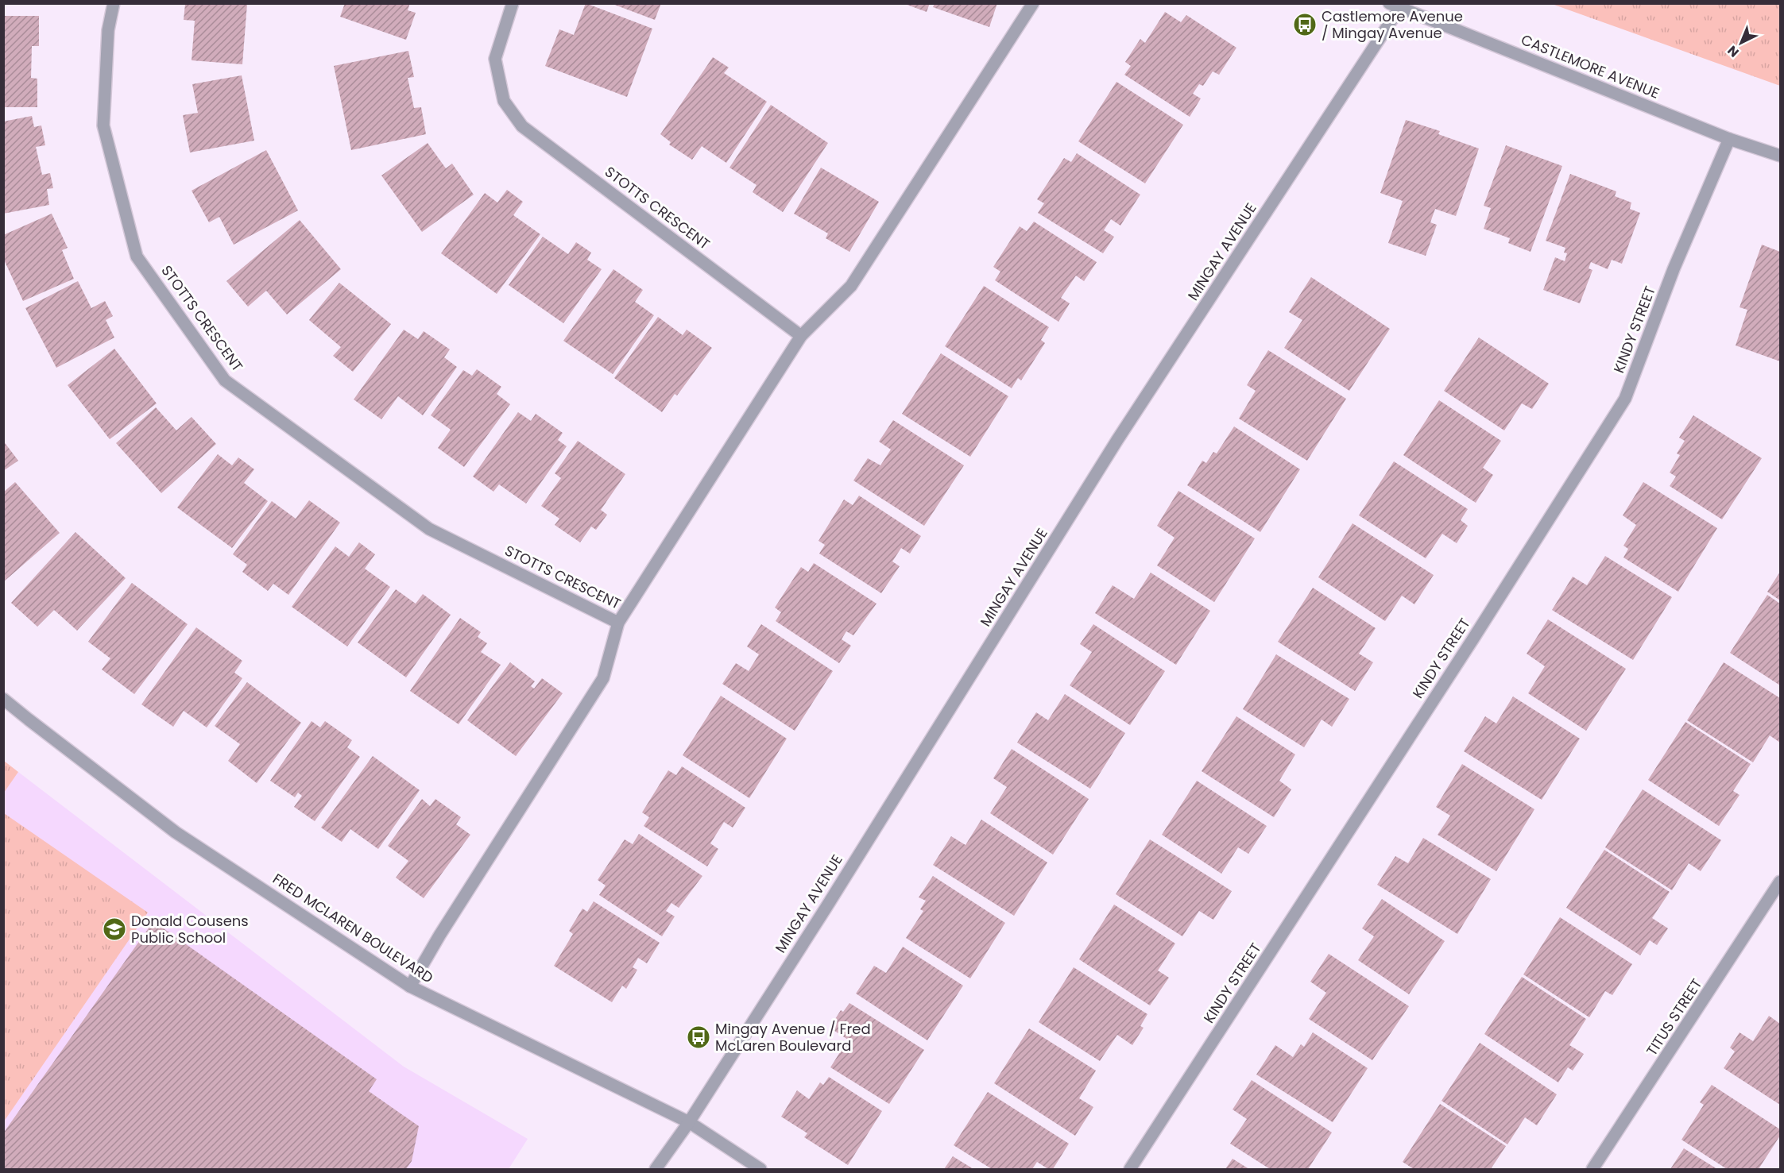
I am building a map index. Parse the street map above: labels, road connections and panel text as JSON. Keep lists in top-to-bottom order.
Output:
{
  "streets": {
    "street": [
      "CASTLEMORE AVENUE",
      "STOTTS CRESCENT",
      "MINGAY AVENUE",
      "KINDY STREET",
      "FRED MCLAREN BOULEVARD",
      "TITUS STREET"
    ]
  },
  "crossings": [
    ["CASTLEMORE AVENUE", "MINGAY AVENUE"],
    ["CASTLEMORE AVENUE", "KINDY STREET"],
    ["MINGAY AVENUE", "FRED MCLAREN BOULEVARD"]
  ],
  "places": {
    "bus stop": ["Castlemore Avenue / Mingay Avenue", "Mingay Avenue / Fred McLaren Boulevard"],
    "school or university": ["Donald Cousens Public School"]
  },
  "north": "bottom left"
}
